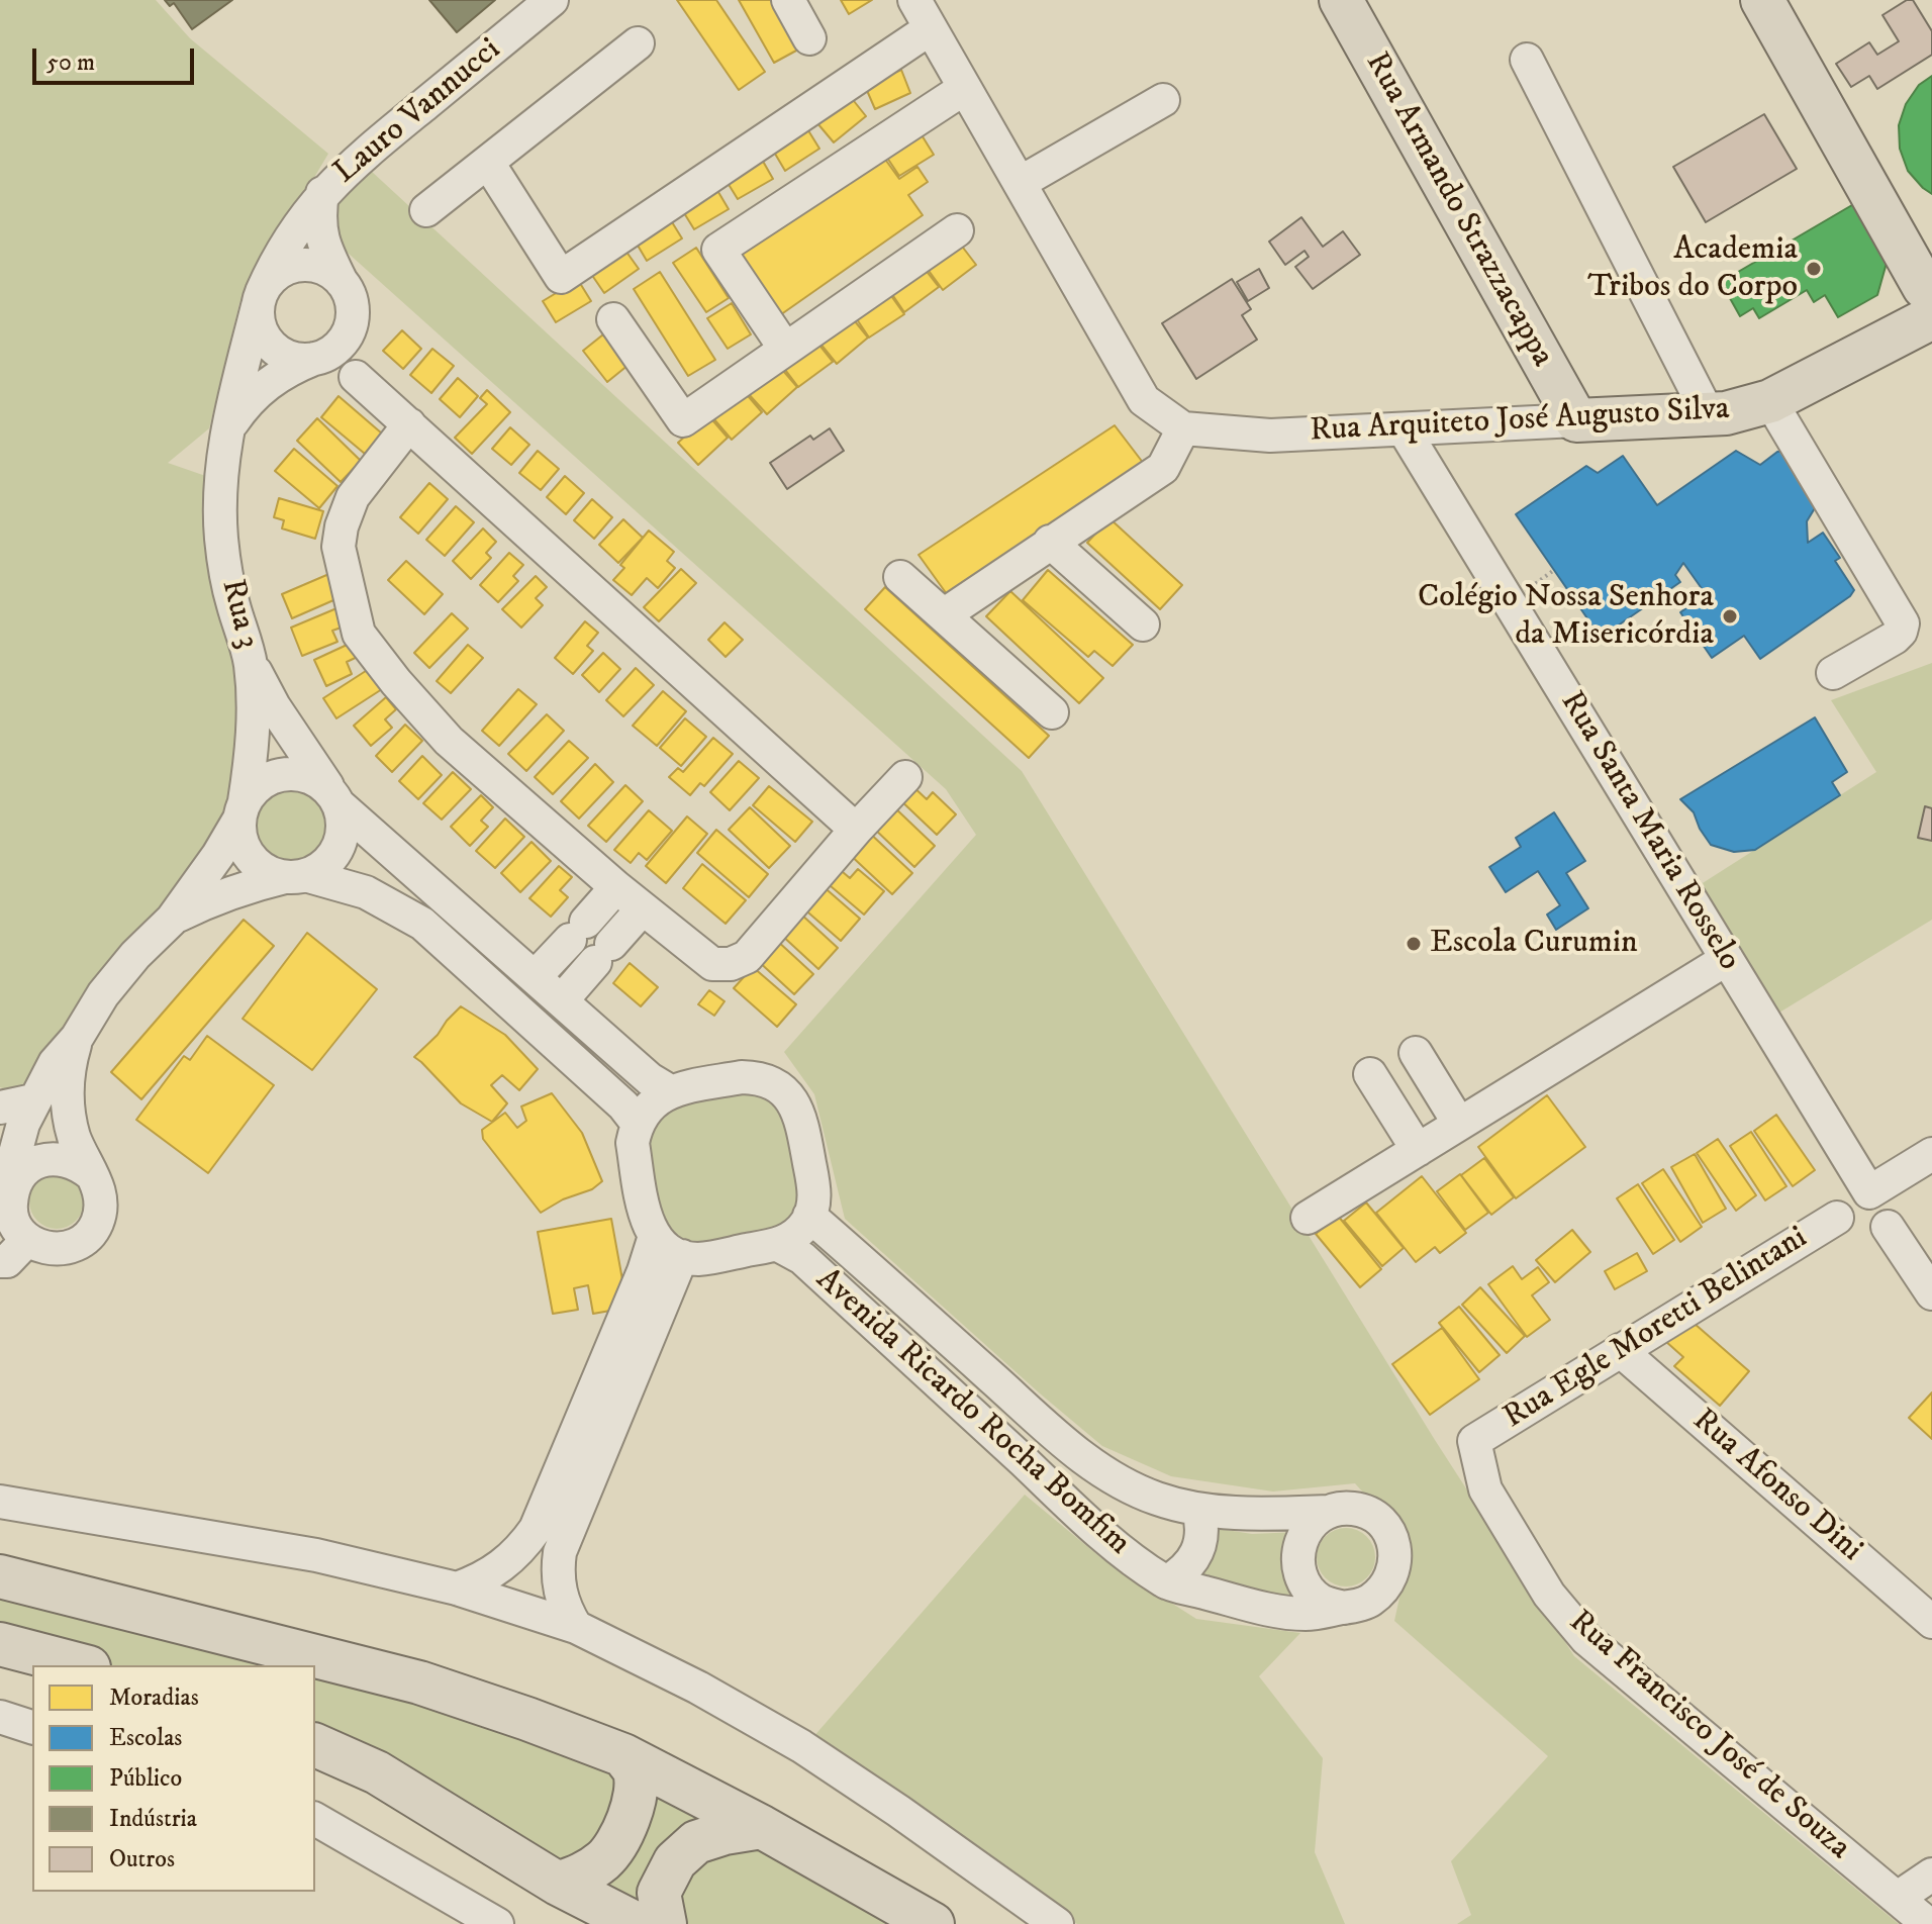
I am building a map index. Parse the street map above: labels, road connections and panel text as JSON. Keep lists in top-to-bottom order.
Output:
{
  "streets": {
    "main road": ["Rua Armando Strazzacappa", "Rua Arquiteto José Augusto Silva"],
    "street": [
      "Lauro Vannucci",
      "Rua 3",
      "Rua Santa Maria Rosselo",
      "Rua Egle Moretti Belintani",
      "Avenida Ricardo Rocha Bomfim",
      "Rua Afonso Dini",
      "Rua Francisco José de Souza"
    ]
  },
  "crossings": [
    ["Lauro Vannucci", "Rua 3"],
    ["Rua Armando Strazzacappa", "Rua Arquiteto José Augusto Silva"],
    ["Rua Arquiteto José Augusto Silva", "Rua Santa Maria Rosselo"],
    ["Rua Egle Moretti Belintani", "Rua Afonso Dini"],
    ["Rua Egle Moretti Belintani", "Rua Francisco José de Souza"]
  ],
  "places": ["Academia Tribos do Corpo", "Colégio Nossa Senhora da Misericórdia", "Escola Curumin"],
  "legend": [
    "Moradias",
    "Escolas",
    "Público",
    "Indústria",
    "Outros"
  ],
  "scale_bar": "50 m"
}
